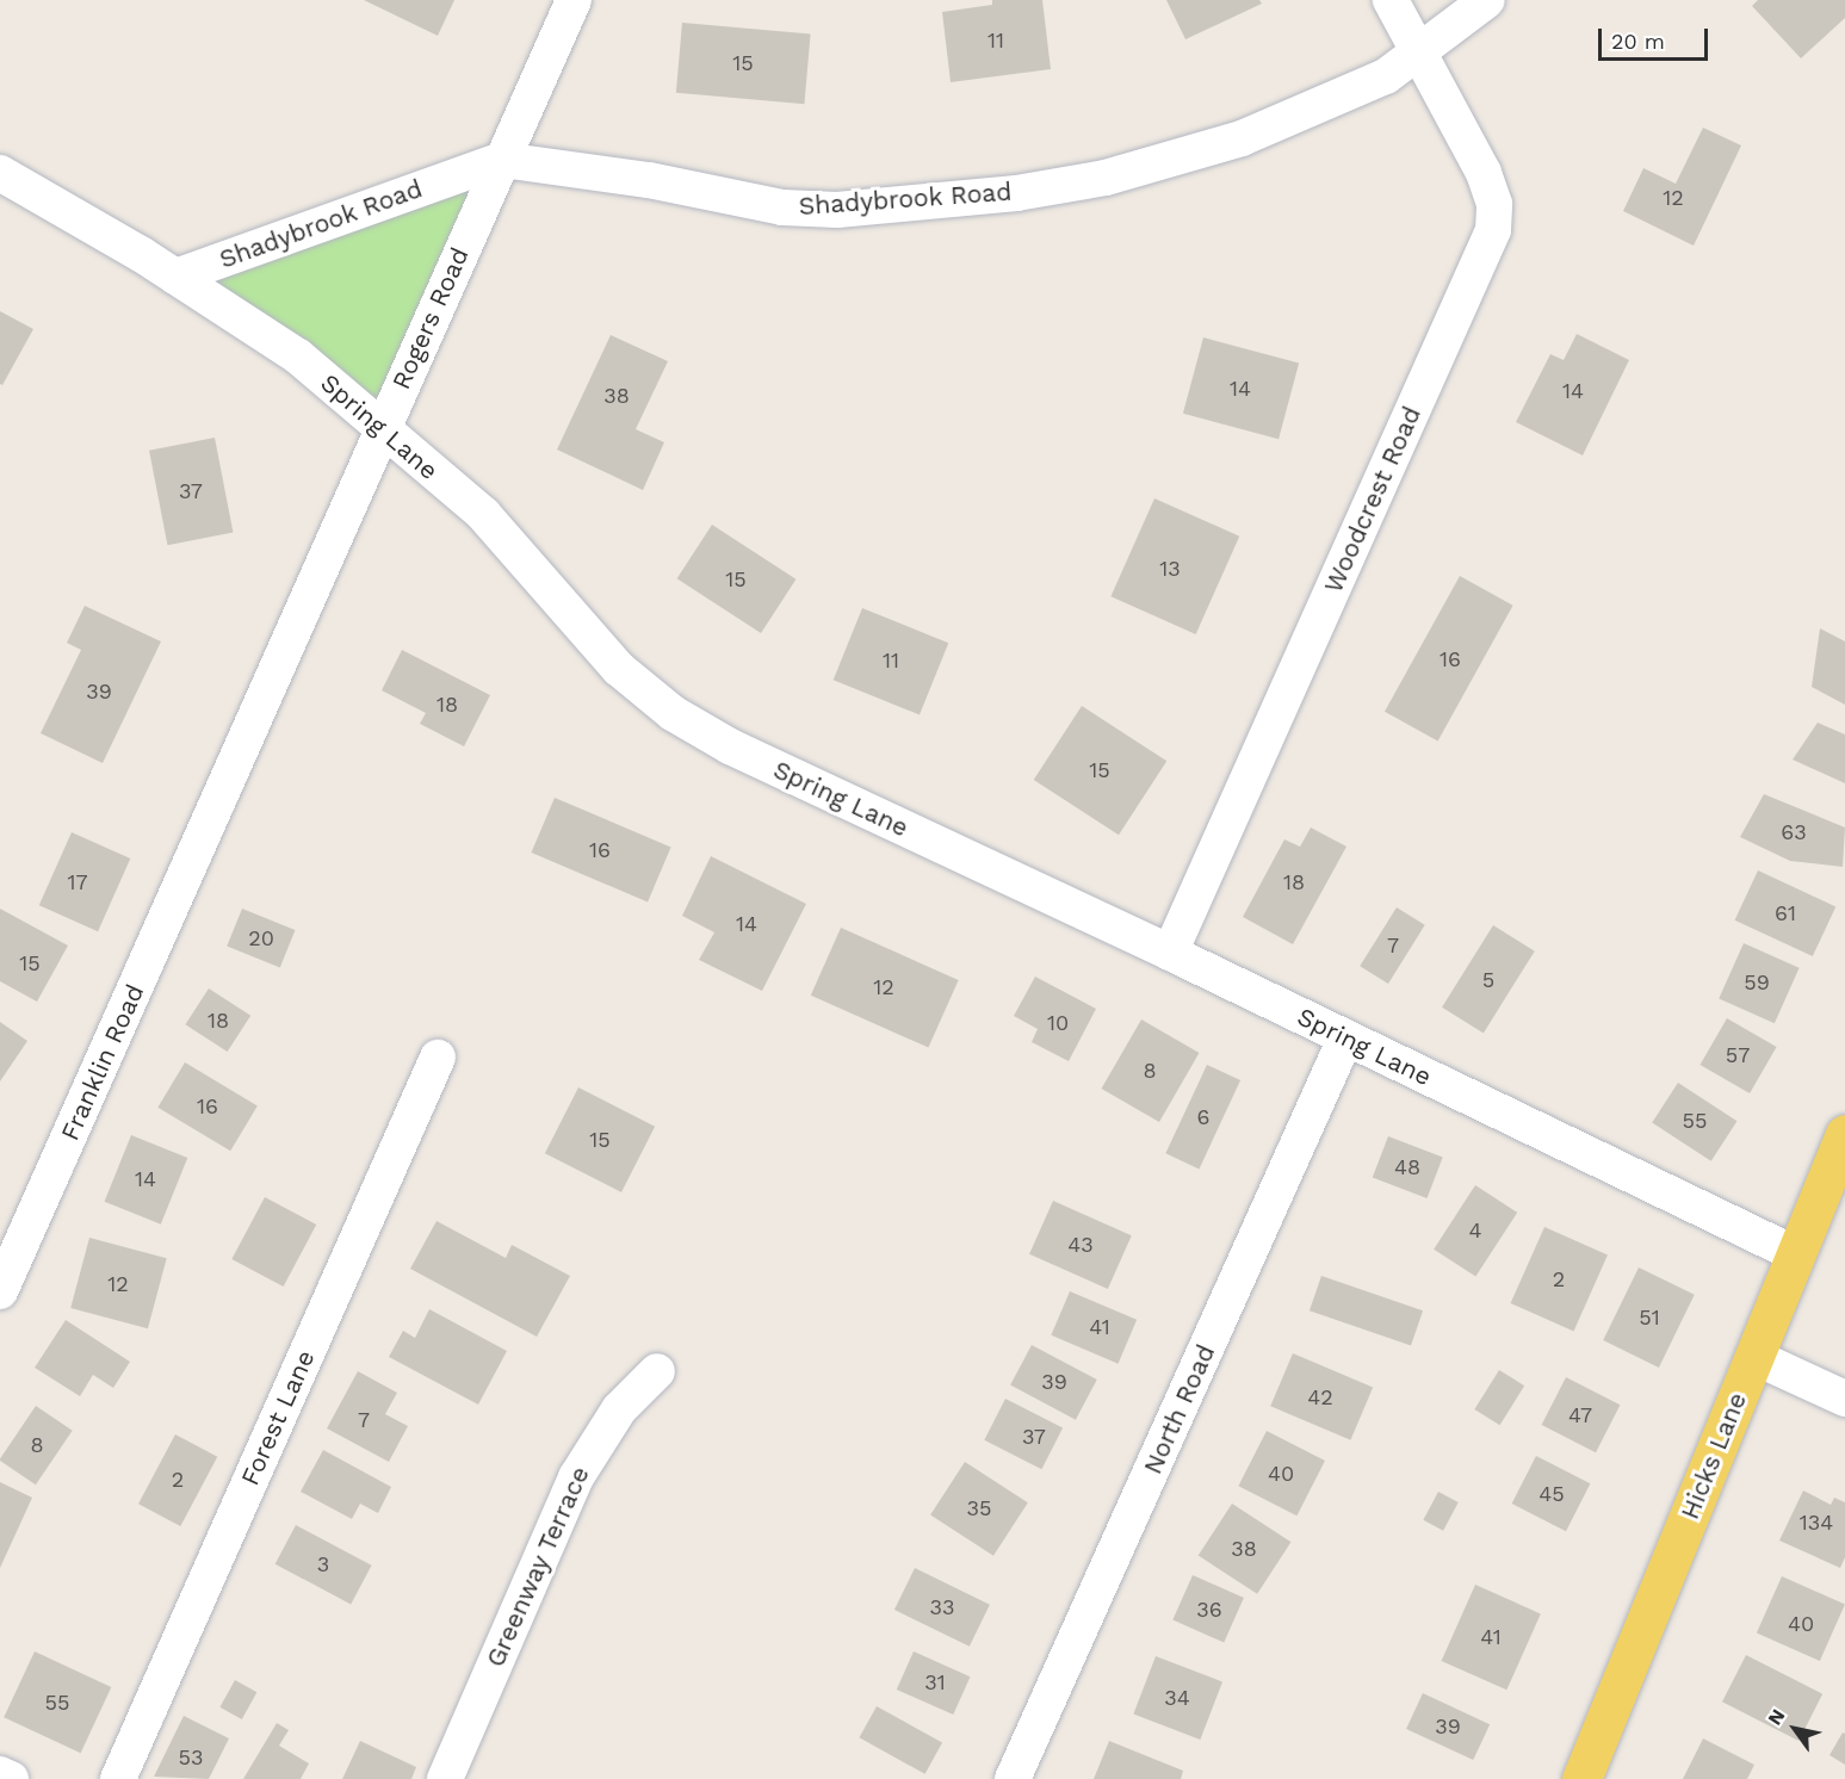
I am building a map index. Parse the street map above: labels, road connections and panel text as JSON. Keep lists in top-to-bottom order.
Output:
{
  "streets": {
    "main road": ["Hicks Lane"],
    "street": [
      "Shadybrook Road",
      "Rogers Road",
      "Spring Lane",
      "Woodcrest Road",
      "Franklin Road",
      "North Road",
      "Forest Lane",
      "Greenway Terrace"
    ]
  },
  "crossings": [
    ["Shadybrook Road", "Rogers Road"],
    ["Shadybrook Road", "Spring Lane"],
    ["Shadybrook Road", "Woodcrest Road"],
    ["Rogers Road", "Spring Lane"],
    ["Rogers Road", "Franklin Road"],
    ["Spring Lane", "Woodcrest Road"],
    ["Spring Lane", "North Road"],
    ["Spring Lane", "Hicks Lane"]
  ],
  "house_numbers": [
    "11",
    "15",
    "12",
    "14",
    "14",
    "38",
    "37",
    "13",
    "15",
    "16",
    "11",
    "39",
    "18",
    "15",
    "63",
    "16",
    "17",
    "18",
    "61",
    "14",
    "20",
    "7",
    "15",
    "5",
    "59",
    "12",
    "18",
    "10",
    "57",
    "8",
    "16",
    "6",
    "55",
    "15",
    "48",
    "14",
    "4",
    "43",
    "2",
    "12",
    "51",
    "41",
    "39",
    "42",
    "47",
    "7",
    "37",
    "8",
    "40",
    "2",
    "45",
    "35",
    "134",
    "38",
    "3",
    "33",
    "36",
    "40",
    "41",
    "31",
    "34",
    "55",
    "39",
    "53"
  ],
  "scale_bar": "20 m",
  "north": "top left"
}
